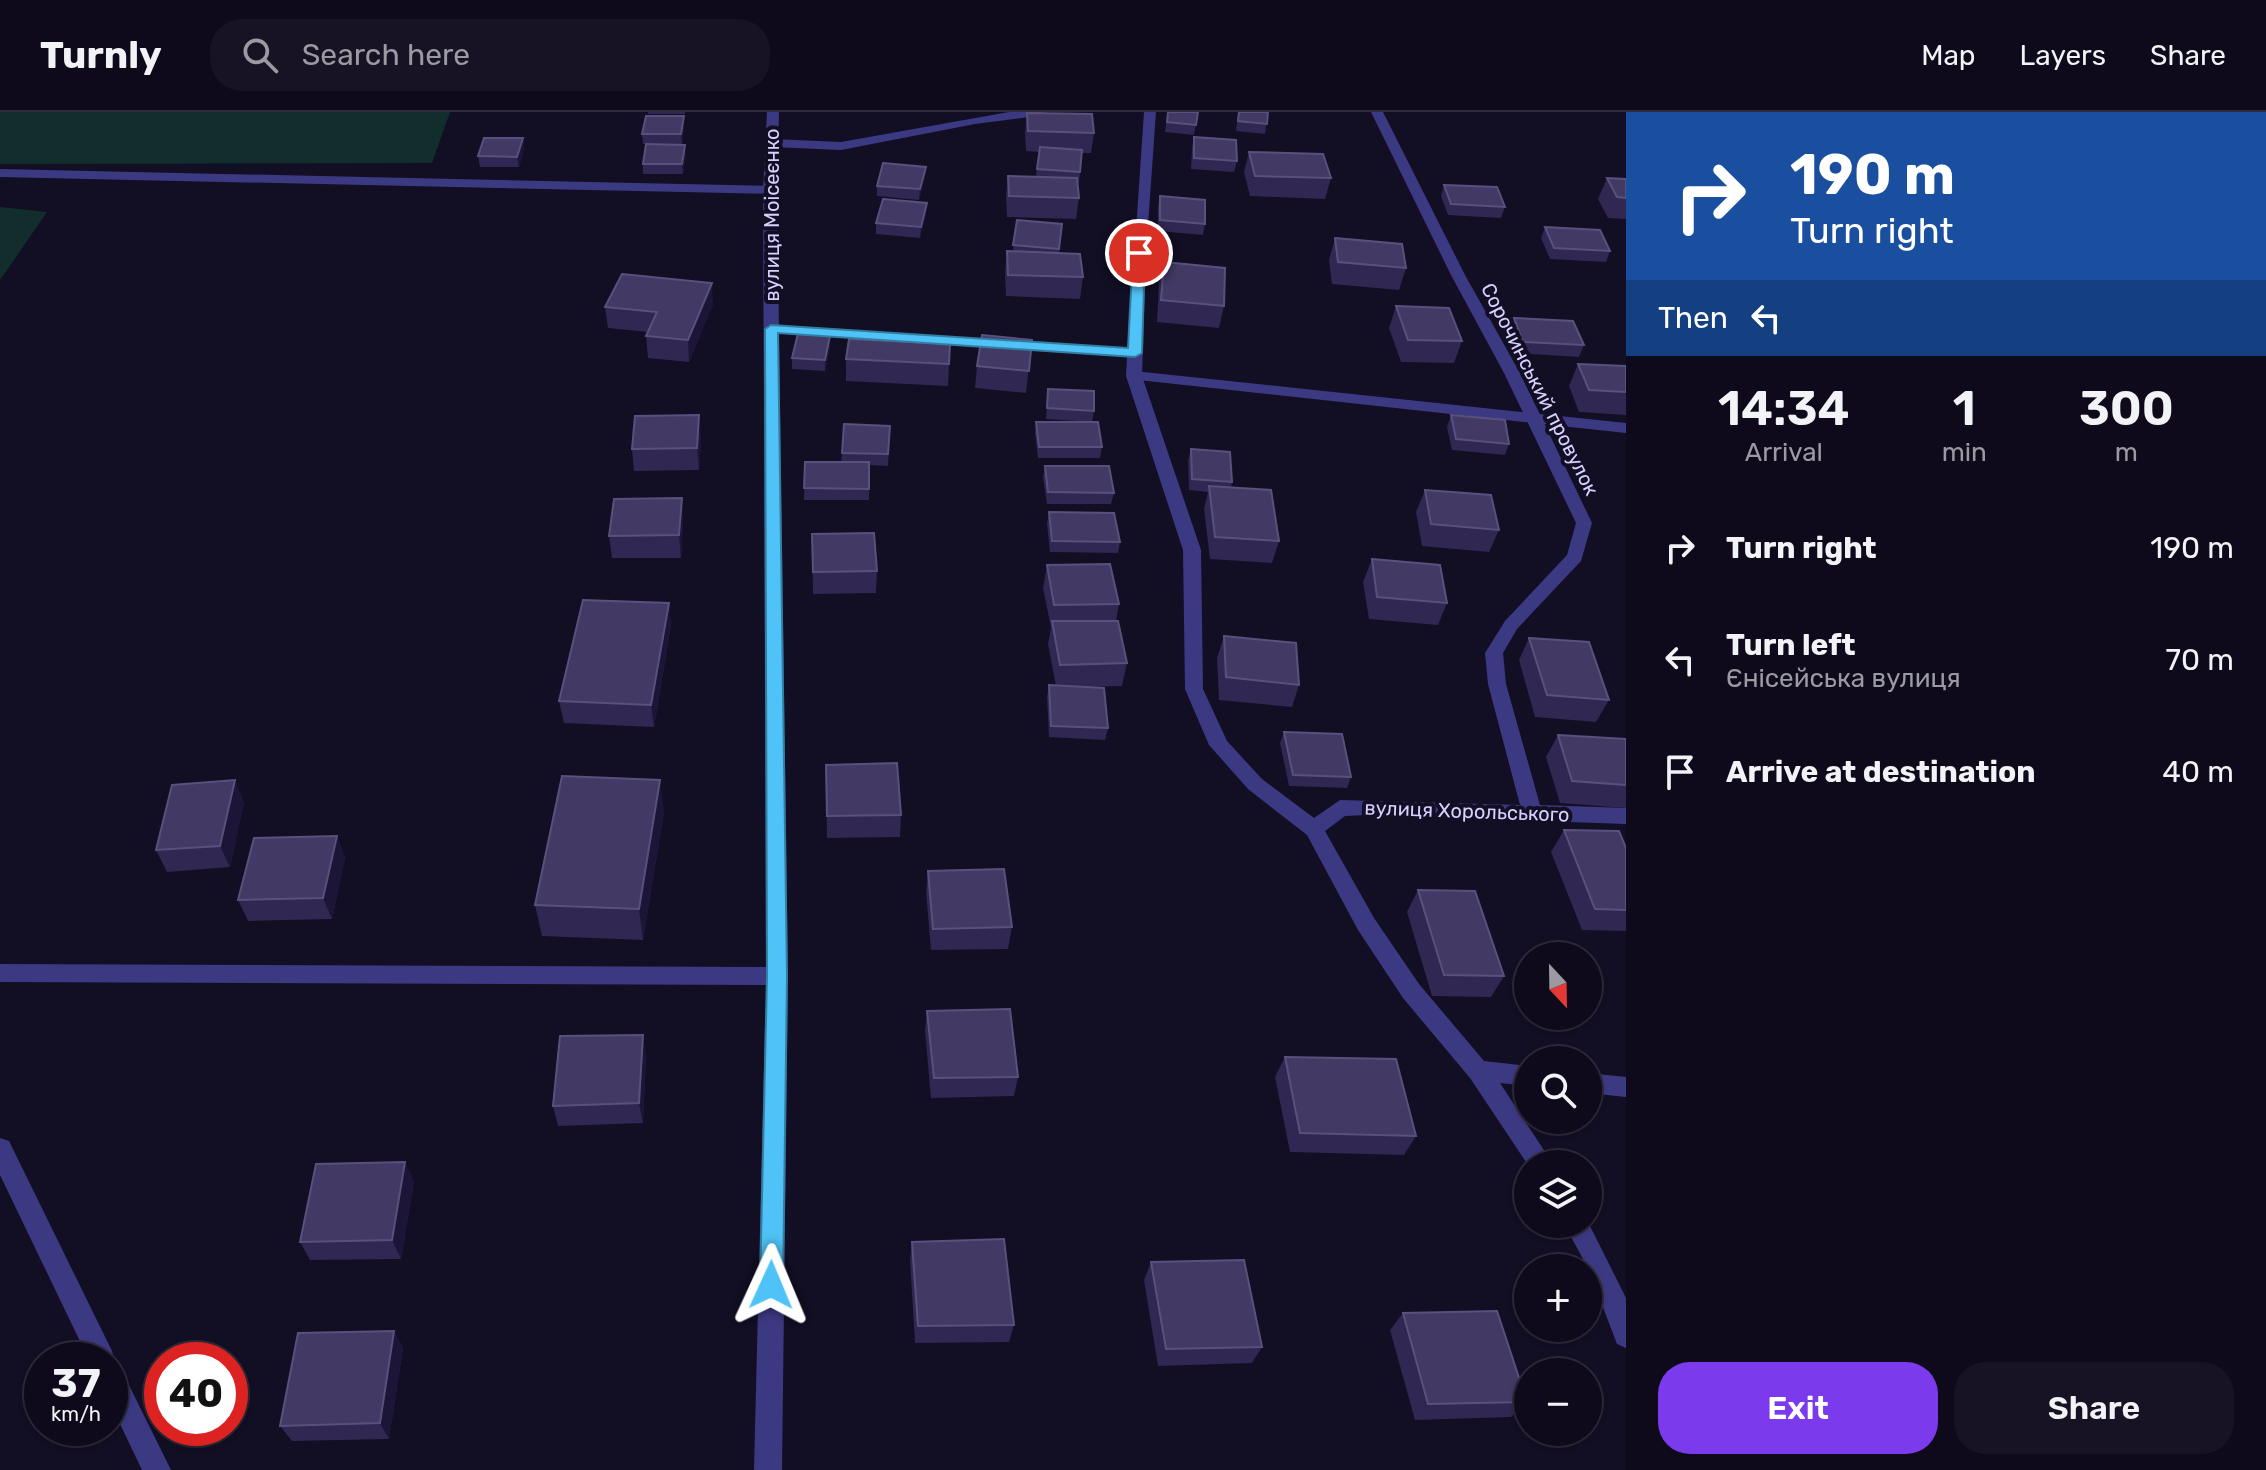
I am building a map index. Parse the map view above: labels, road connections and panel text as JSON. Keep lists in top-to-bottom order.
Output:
{
  "streets": {
    "street": ["вулиця Моісеєнко", "Сорочинський провулок", "вулиця Хорольського"]
  },
  "crossings": [
    ["Сорочинський провулок", "вулиця Хорольського"]
  ],
  "north": "bottom",
  "page": {
    "header": "Turnly",
    "search": "Search here",
    "nav": ["Map", "Layers", "Share"],
    "turn": ["190 m", "Turn right"],
    "then": "Then",
    "eta": [
      "14:34",
      "Arrival",
      "1",
      "min",
      "300",
      "m"
    ],
    "list": [
      {
        "name": "Turn right",
        "value": "190 m"
      },
      {
        "name": "Turn left",
        "note": "Єнісейська вулиця",
        "value": "70 m"
      },
      {
        "name": "Arrive at destination",
        "value": "40 m"
      }
    ],
    "map_buttons": ["+", "−"],
    "speed": "37 km/h",
    "limit": "40",
    "buttons": ["Exit", "Share"]
  }
}
